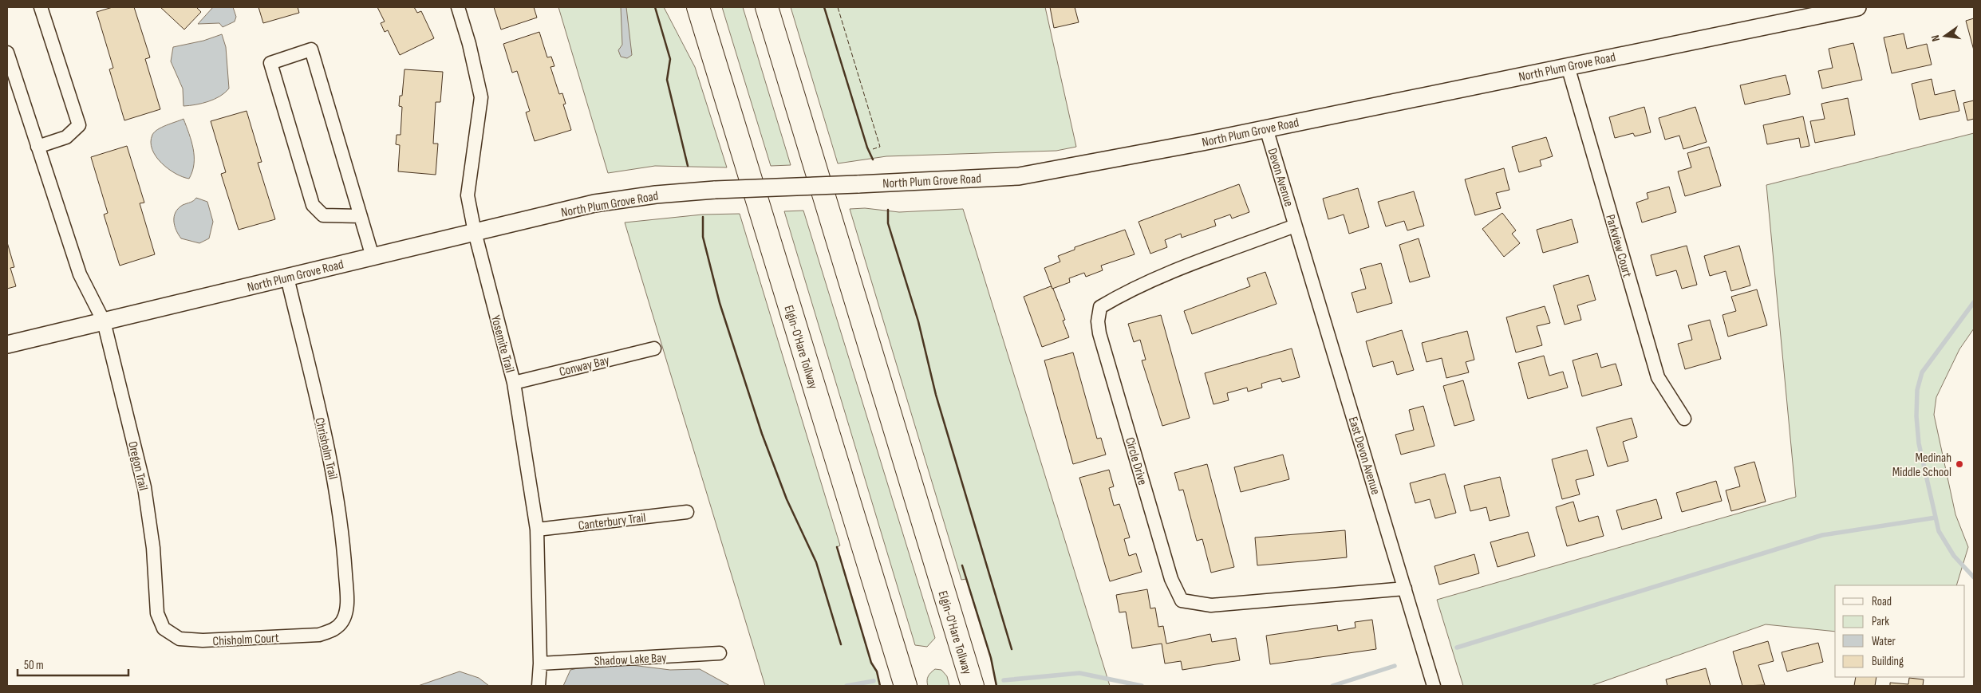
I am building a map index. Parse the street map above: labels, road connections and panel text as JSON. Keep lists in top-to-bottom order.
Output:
{
  "streets": {
    "highway": ["Elgin-O'Hare Tollway"],
    "street": [
      "North Plum Grove Road",
      "Devon Avenue",
      "Parkview Court",
      "Yosemite Trail",
      "Conway Bay",
      "Chrisholm Trail",
      "East Devon Avenue",
      "Circle Drive",
      "Oregon Trail",
      "Canterbury Trail",
      "Chisholm Court",
      "Shadow Lake Bay"
    ]
  },
  "crossings": [
    ["North Plum Grove Road", "Devon Avenue"],
    ["North Plum Grove Road", "Parkview Court"],
    ["North Plum Grove Road", "Yosemite Trail"],
    ["North Plum Grove Road", "Chrisholm Trail"],
    ["North Plum Grove Road", "Oregon Trail"],
    ["Devon Avenue", "East Devon Avenue"],
    ["Devon Avenue", "Circle Drive"],
    ["Yosemite Trail", "Conway Bay"],
    ["Yosemite Trail", "Canterbury Trail"],
    ["Yosemite Trail", "Shadow Lake Bay"],
    ["Chrisholm Trail", "Chisholm Court"],
    ["East Devon Avenue", "Circle Drive"],
    ["Oregon Trail", "Chisholm Court"]
  ],
  "places": ["Medinah Middle School"],
  "legend": [
    "Road",
    "Park",
    "Water",
    "Building"
  ],
  "scale_bar": "50 m",
  "north": "left"
}
